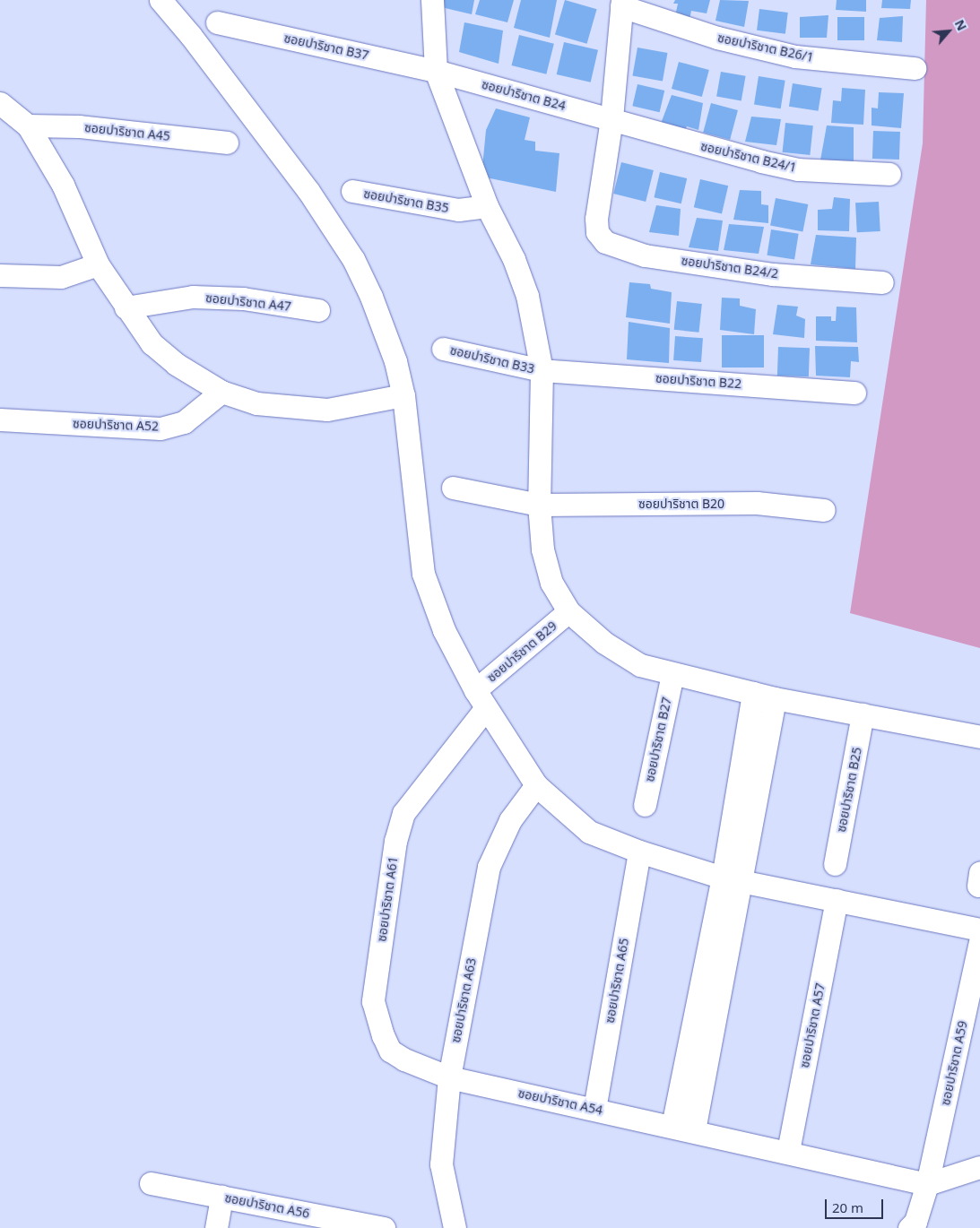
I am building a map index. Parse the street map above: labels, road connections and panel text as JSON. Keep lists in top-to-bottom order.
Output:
{
  "streets": {
    "street": [
      "ซอยปาริชาต B37",
      "ซอยปาริชาต B26/1",
      "ซอยปาริชาต B24",
      "ซอยปาริชาต A45",
      "ซอยปาริชาต B24/1",
      "ซอยปาริชาต B35",
      "ซอยปาริชาต B24/2",
      "ซอยปาริชาต A47",
      "ซอยปาริชาต B33",
      "ซอยปาริชาต B22",
      "ซอยปาริชาต A52",
      "ซอยปาริชาต B20",
      "ซอยปาริชาต B29",
      "ซอยปาริชาต B27",
      "ซอยปาริชาต B25",
      "ซอยปาริชาต A61",
      "ซอยปาริชาต A65",
      "ซอยปาริชาต A63",
      "ซอยปาริชาต A57",
      "ซอยปาริชาต A59",
      "ซอยปาริชาต A54",
      "ซอยปาริชาต A56"
    ]
  },
  "crossings": [
    ["ซอยปาริชาต B37", "ซอยปาริชาต B24"],
    ["ซอยปาริชาต B24", "ซอยปาริชาต B24/1"],
    ["ซอยปาริชาต B24", "ซอยปาริชาต B24/2"],
    ["ซอยปาริชาต B24/1", "ซอยปาริชาต B24/2"],
    ["ซอยปาริชาต B33", "ซอยปาริชาต B22"],
    ["ซอยปาริชาต B29", "ซอยปาริชาต A61"],
    ["ซอยปาริชาต A61", "ซอยปาริชาต A63"],
    ["ซอยปาริชาต A61", "ซอยปาริชาต A54"],
    ["ซอยปาริชาต A65", "ซอยปาริชาต A54"],
    ["ซอยปาริชาต A63", "ซอยปาริชาต A54"],
    ["ซอยปาริชาต A57", "ซอยปาริชาต A54"],
    ["ซอยปาริชาต A59", "ซอยปาริชาต A54"]
  ],
  "scale_bar": "20 m",
  "north": "top right"
}
